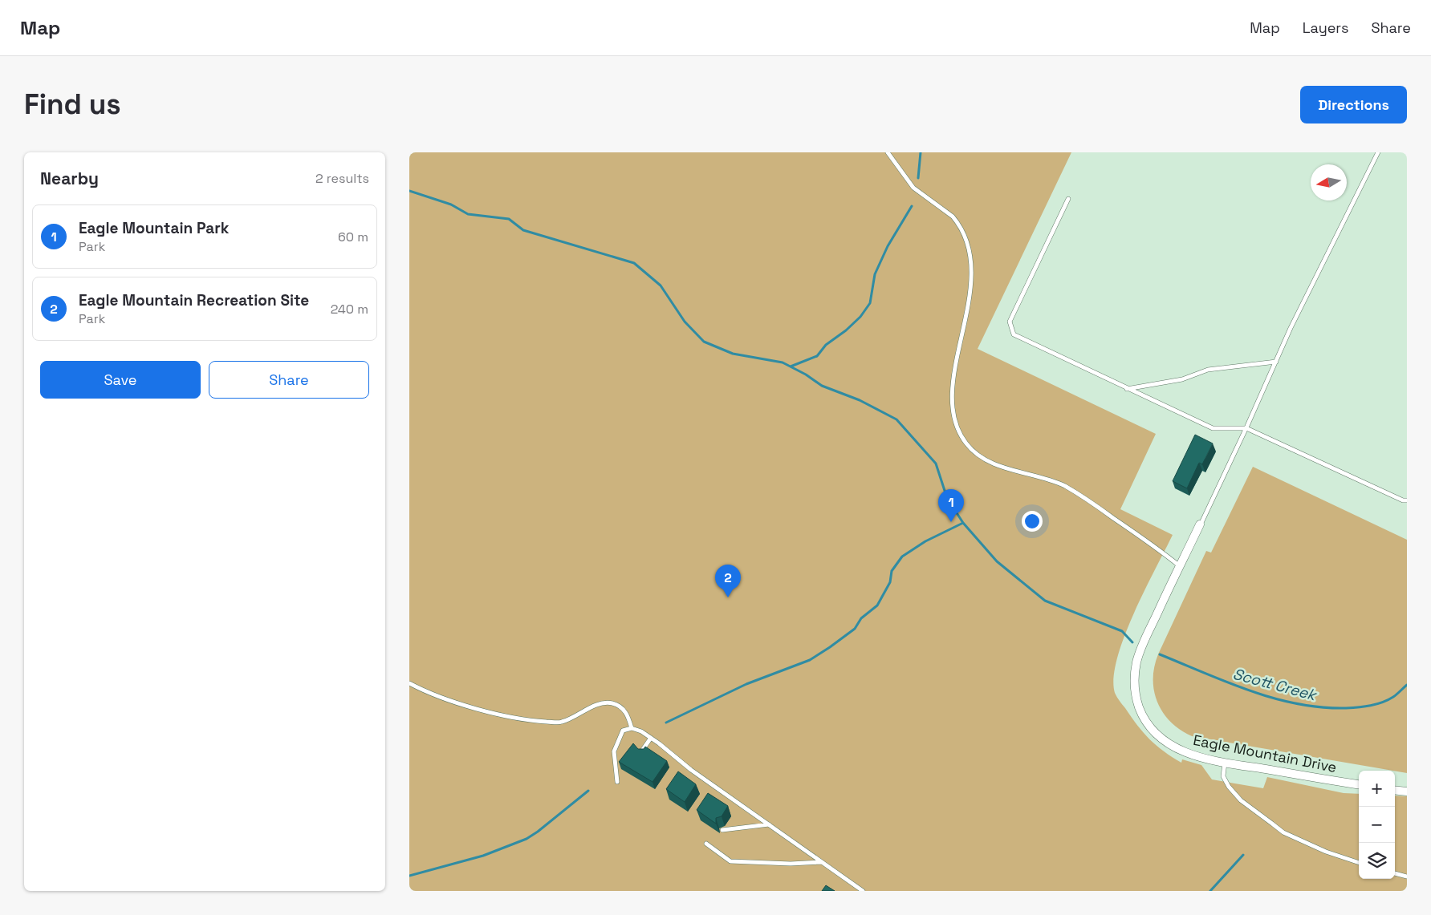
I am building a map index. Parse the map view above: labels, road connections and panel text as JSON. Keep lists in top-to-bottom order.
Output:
{
  "streets": {
    "street": ["Eagle Mountain Drive"]
  },
  "water": ["Scott Creek"],
  "north": "left",
  "page": {
    "header": "Map",
    "nav": ["Map", "Layers", "Share"],
    "buttons": [
      "Directions",
      ["Save", "Share"]
    ],
    "title": "Find us",
    "heading": ["Nearby", "2 results"],
    "list": [
      {
        "mark": "1",
        "name": "Eagle Mountain Park",
        "note": "Park",
        "value": "60 m"
      },
      {
        "mark": "2",
        "name": "Eagle Mountain Recreation Site",
        "note": "Park",
        "value": "240 m"
      }
    ],
    "pins": ["1", "2"],
    "map_buttons": ["+", "−"]
  }
}
